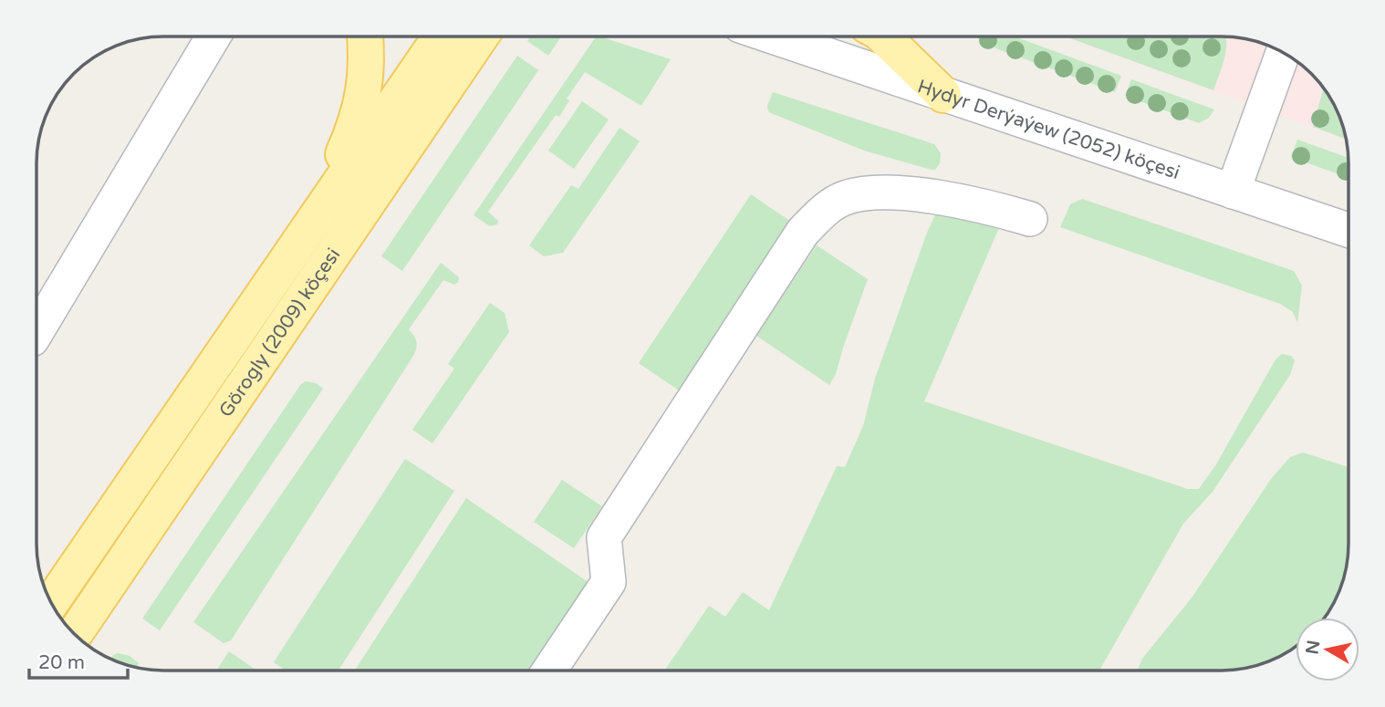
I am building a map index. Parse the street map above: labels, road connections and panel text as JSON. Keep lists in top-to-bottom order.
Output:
{
  "streets": {
    "main road": ["Görogly (2009) köçesi"],
    "street": ["Hydyr Derýaýew (2052) köçesi"]
  },
  "scale_bar": "20 m",
  "north": "left"
}
